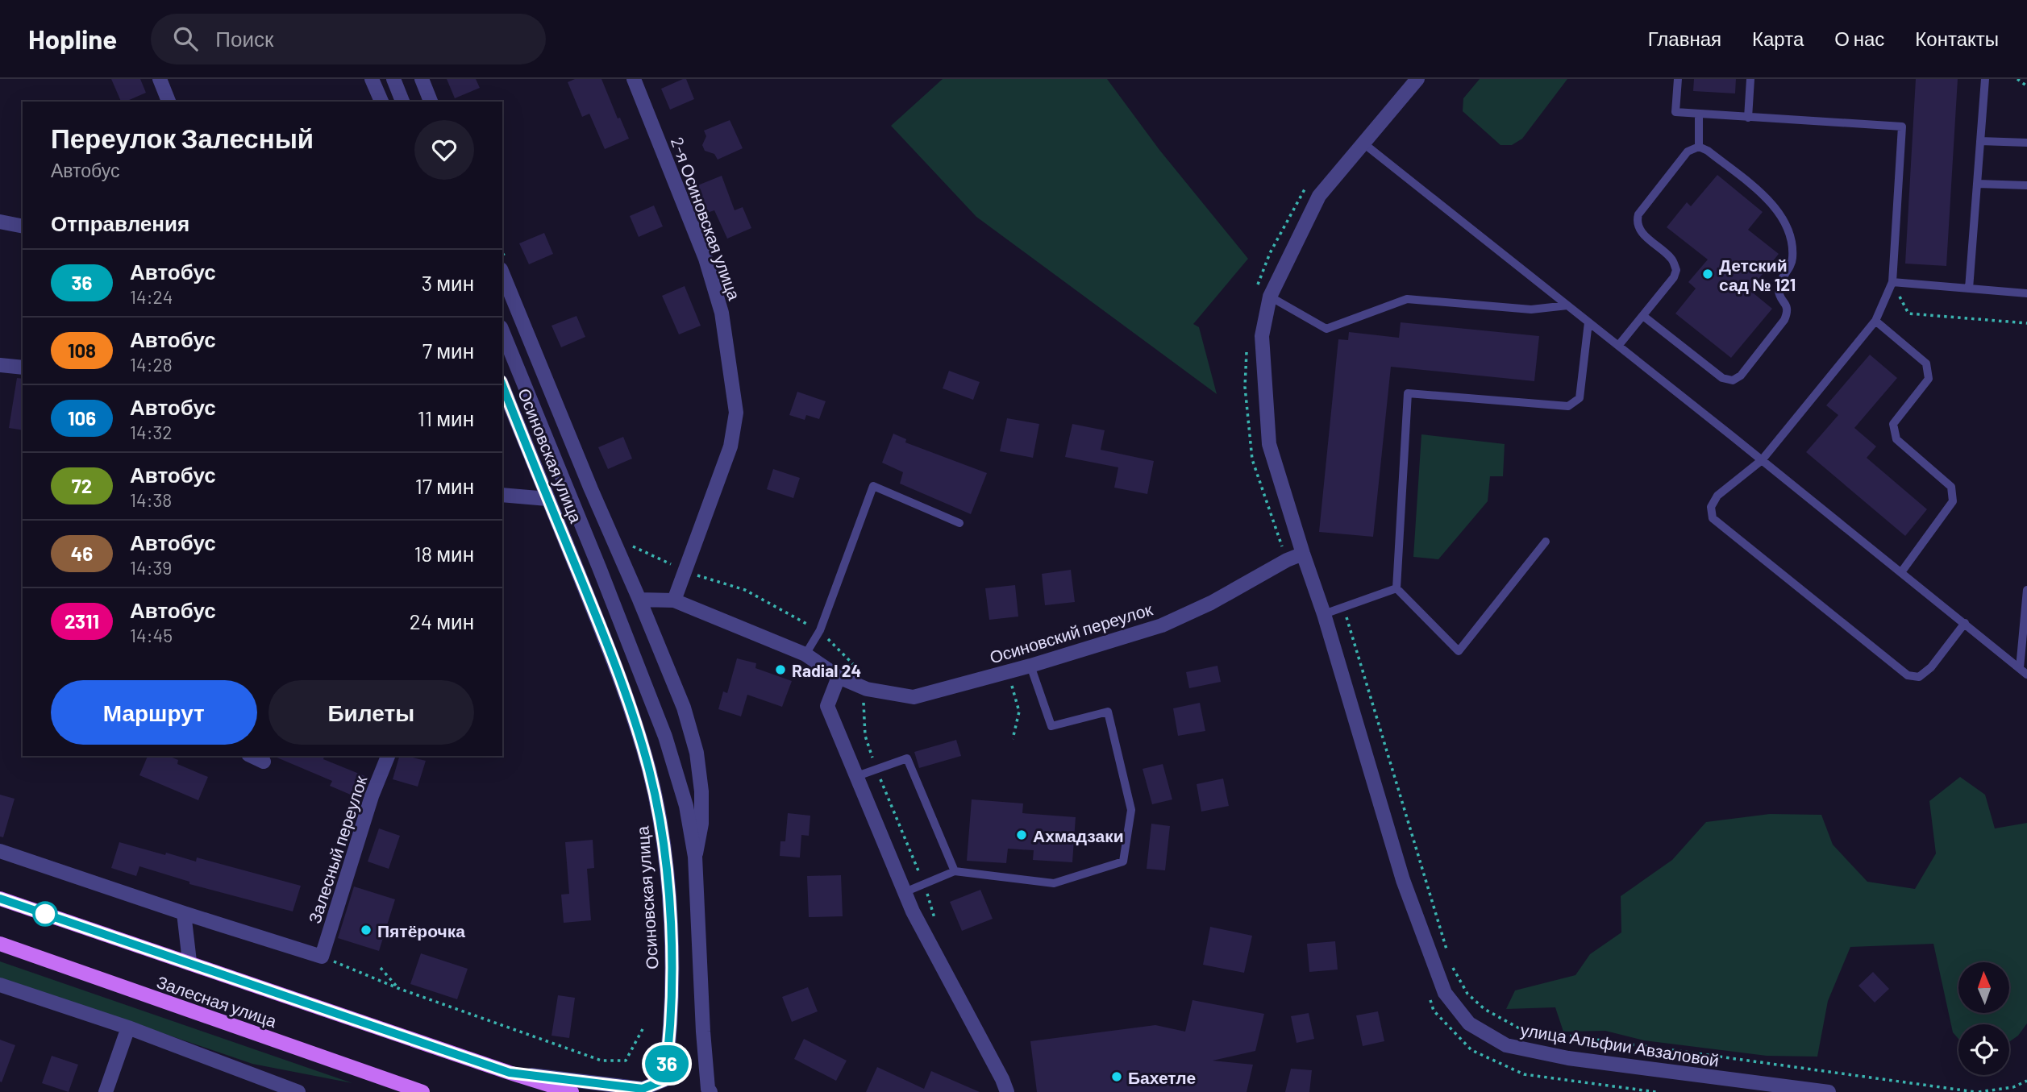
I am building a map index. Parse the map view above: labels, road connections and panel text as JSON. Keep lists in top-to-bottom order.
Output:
{
  "streets": {
    "main road": ["Залесная улица"],
    "street": [
      "2-я Осиновская улица",
      "Осиновская улица",
      "Осиновский переулок",
      "Залесный переулок",
      "улица Альфии Авзаловой"
    ]
  },
  "crossings": [
    ["2-я Осиновская улица", "Осиновский переулок"],
    ["Осиновская улица", "Залесная улица"],
    ["Осиновский переулок", "улица Альфии Авзаловой"]
  ],
  "places": [
    "Детский сад № 121",
    "Radial 24",
    "Ахмадзаки",
    "Пятёрочка",
    "Бахетле"
  ],
  "lines": ["bus line 36"],
  "north": "top",
  "page": {
    "header": "Hopline",
    "search": "Поиск",
    "nav": [
      "Главная",
      "Карта",
      "О нас",
      "Контакты"
    ],
    "on_map": "36",
    "heading": [
      ["Переулок Залесный", "Автобус"],
      "Отправления"
    ],
    "list": [
      {
        "mark": "36",
        "name": "Автобус",
        "note": "14:24",
        "value": "3 мин"
      },
      {
        "mark": "108",
        "name": "Автобус",
        "note": "14:28",
        "value": "7 мин"
      },
      {
        "mark": "106",
        "name": "Автобус",
        "note": "14:32",
        "value": "11 мин"
      },
      {
        "mark": "72",
        "name": "Автобус",
        "note": "14:38",
        "value": "17 мин"
      },
      {
        "mark": "46",
        "name": "Автобус",
        "note": "14:39",
        "value": "18 мин"
      },
      {
        "mark": "2311",
        "name": "Автобус",
        "note": "14:45",
        "value": "24 мин"
      }
    ],
    "buttons": ["Маршрут", "Билеты"]
  }
}
